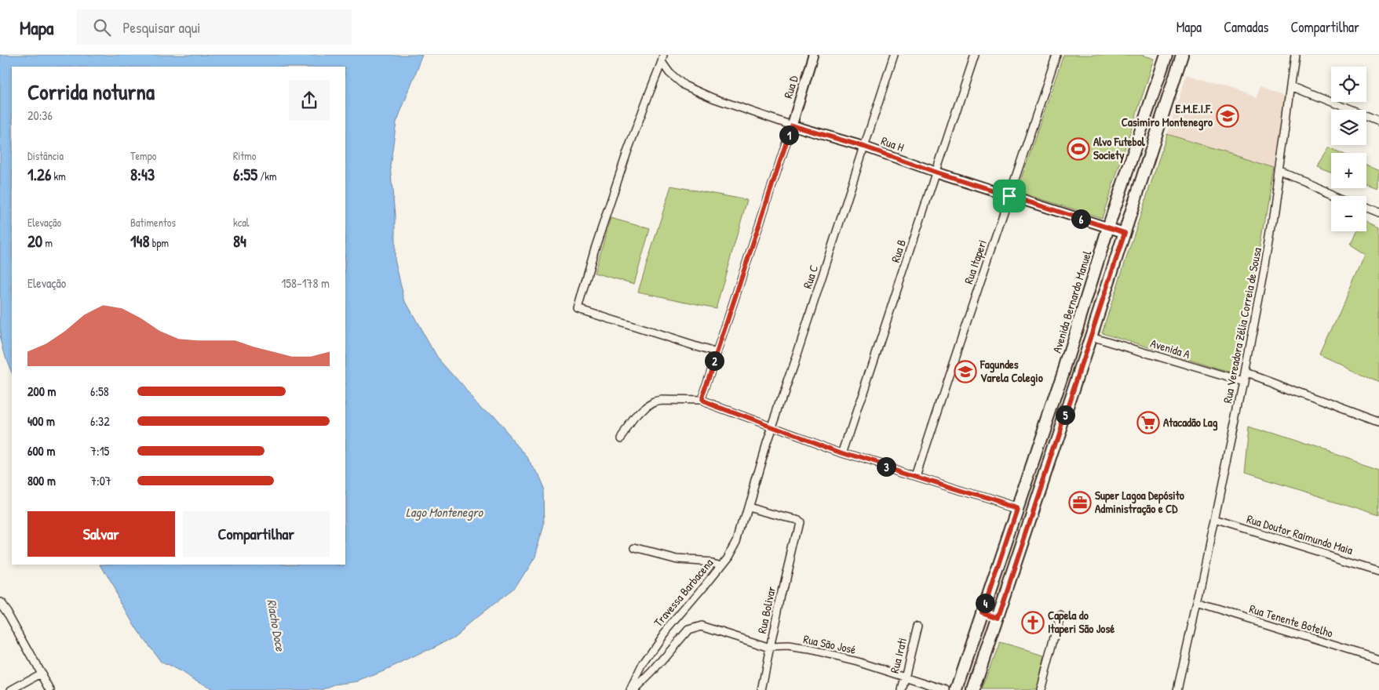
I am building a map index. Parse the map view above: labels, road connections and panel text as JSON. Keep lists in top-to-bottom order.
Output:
{
  "streets": {
    "main road": ["Avenida Bernardo Manuel"],
    "street": [
      "Rua D",
      "Rua H",
      "Rua B",
      "Rua Itaperi",
      "Rua C",
      "Rua Vereadora Zélia Correia de Sousa",
      "Avenida A",
      "Rua Doutor Raimundo Maia",
      "Travessa Barbacena",
      "Rua Bolivar",
      "Rua Tenente Botelho",
      "Rua São José",
      "Rua Irati"
    ]
  },
  "crossings": [
    ["Rua D", "Rua H"],
    ["Rua H", "Rua B"],
    ["Rua H", "Rua Itaperi"],
    ["Rua H", "Rua C"],
    ["Rua H", "Avenida Bernardo Manuel"],
    ["Rua C", "Travessa Barbacena"],
    ["Rua C", "Rua Bolivar"],
    ["Rua Vereadora Zélia Correia de Sousa", "Avenida A"],
    ["Rua Vereadora Zélia Correia de Sousa", "Rua Doutor Raimundo Maia"],
    ["Rua Vereadora Zélia Correia de Sousa", "Rua Tenente Botelho"],
    ["Travessa Barbacena", "Rua Bolivar"],
    ["Rua Bolivar", "Rua São José"],
    ["Rua São José", "Rua Irati"]
  ],
  "water": ["Lago Montenegro", "Riacho Doce"],
  "places": {
    "school or university": ["E.M.E.I.F. Casimiro Montenegro", "Fagundes Varela Colegio"],
    "sports": ["Alvo Futebol Society"],
    "supermarket": ["Atacadão Lag"],
    "office": ["Super Lagoa Depósito Administração e CD"],
    "church": ["Capela do Itaperi São José"]
  },
  "page": {
    "header": "Mapa",
    "search": "Pesquisar aqui",
    "nav": ["Mapa", "Camadas", "Compartilhar"],
    "map_buttons": ["+", "−"],
    "heading": ["Corrida noturna", "20:36"],
    "pins": [
      "1",
      "6",
      "2",
      "5",
      "3",
      "4"
    ],
    "stats": [
      ["Distância", "1.26 km"],
      ["Tempo", "8:43"],
      ["Ritmo", "6:55 /km"],
      ["Elevação", "20 m"],
      ["Batimentos", "148 bpm"],
      ["kcal", "84"]
    ],
    "chart": ["Elevação", "158–178 m"],
    "list": [
      {
        "name": "200 m",
        "note": "6:58"
      },
      {
        "name": "400 m",
        "note": "6:32"
      },
      {
        "name": "600 m",
        "note": "7:15"
      },
      {
        "name": "800 m",
        "note": "7:07"
      }
    ],
    "buttons": ["Salvar", "Compartilhar"]
  }
}
